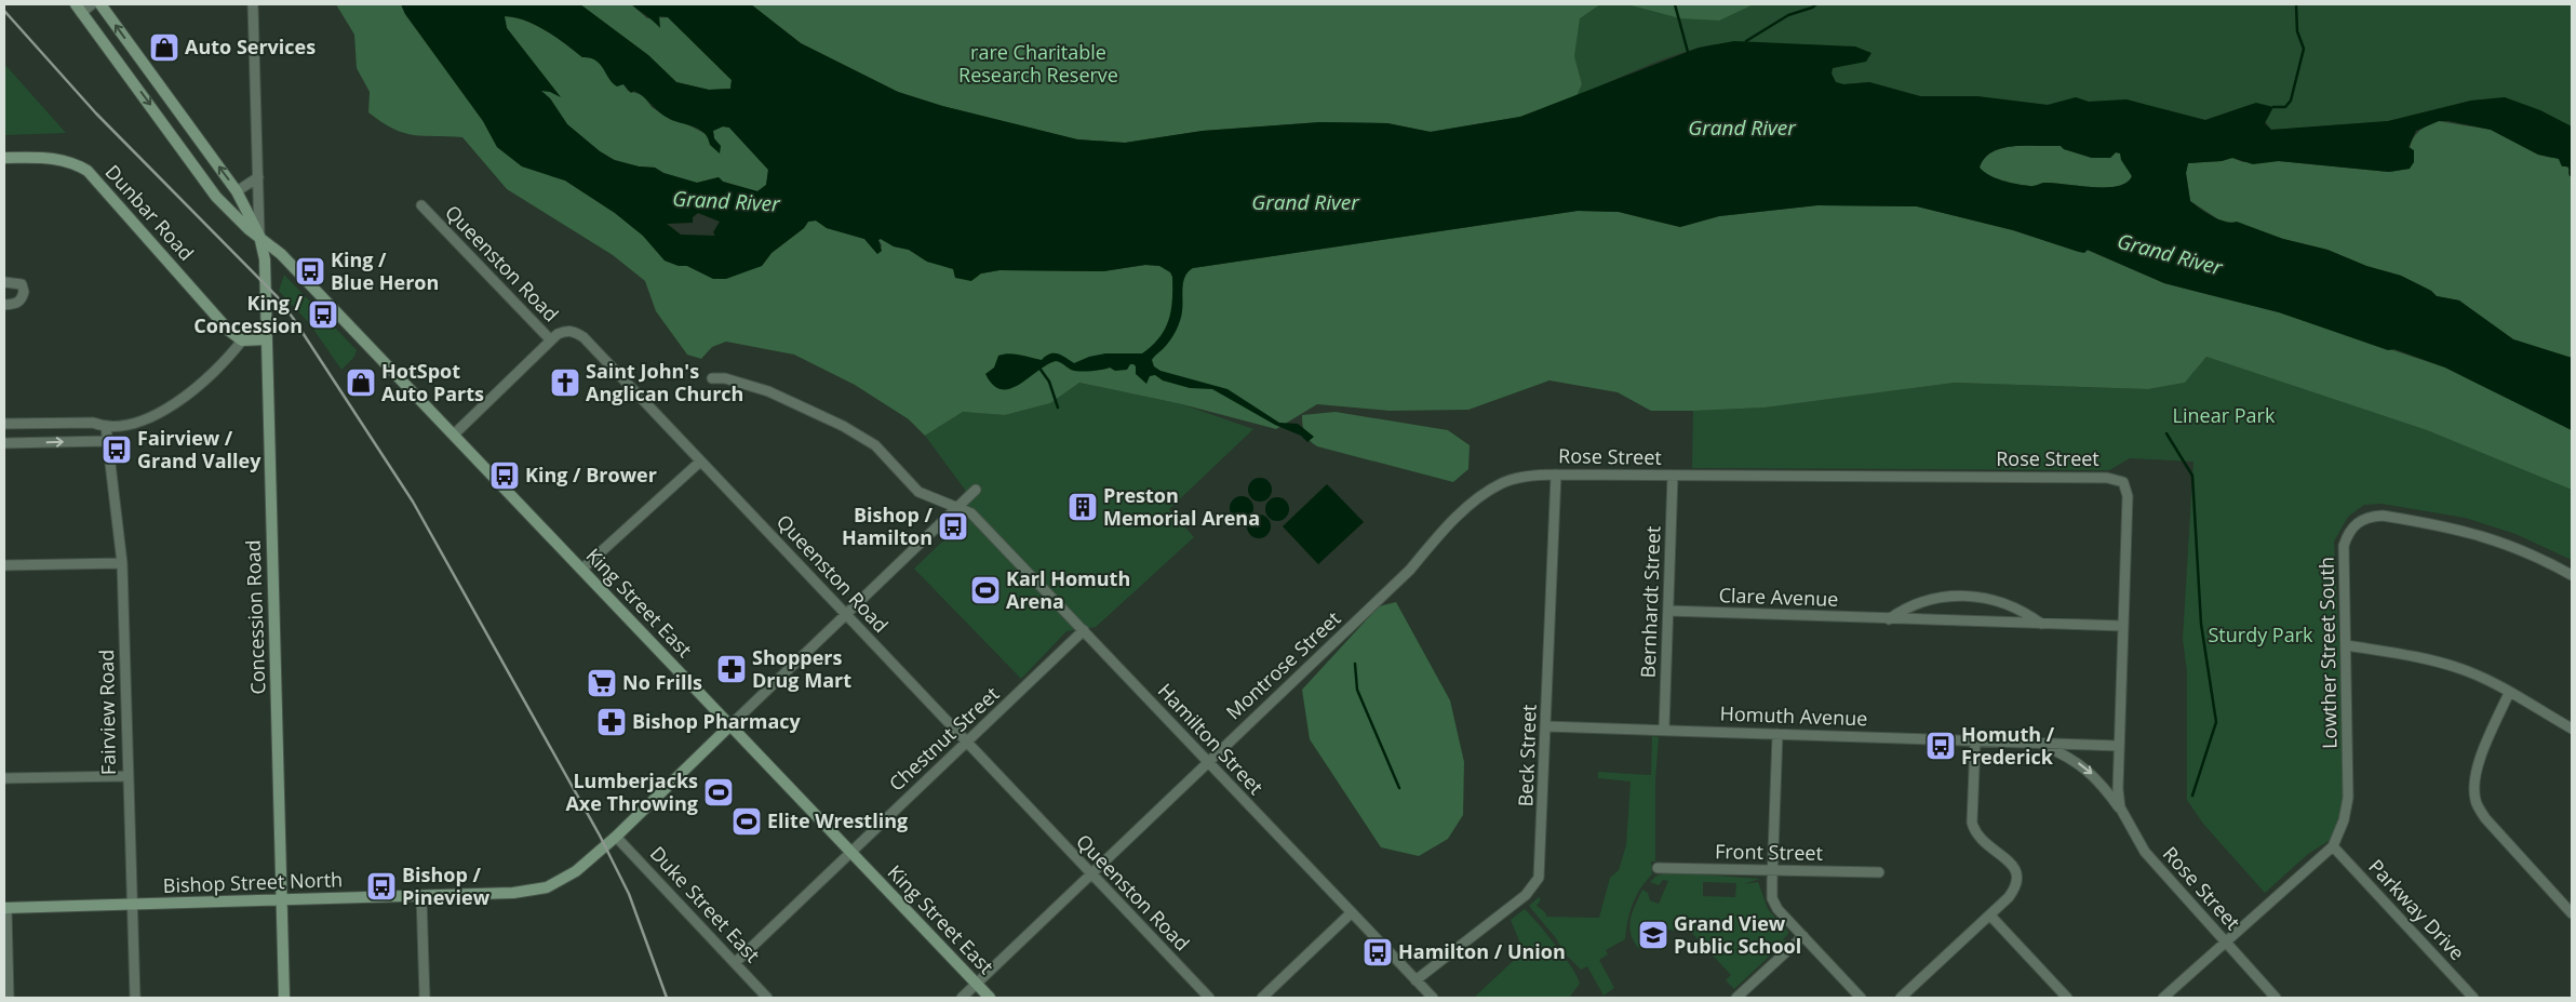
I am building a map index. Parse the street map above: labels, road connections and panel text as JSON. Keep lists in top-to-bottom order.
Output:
{
  "streets": {
    "main road": [
      "Dunbar Road",
      "King Street East",
      "Concession Road",
      "Bishop Street North"
    ],
    "street": [
      "Queenston Road",
      "Rose Street",
      "Clare Avenue",
      "Bernhardt Street",
      "Lowther Street South",
      "Montrose Street",
      "Fairview Road",
      "Homuth Avenue",
      "Chestnut Street",
      "Hamilton Street",
      "Beck Street",
      "Front Street",
      "Duke Street East",
      "Parkway Drive"
    ]
  },
  "crossings": [
    ["Queenston Road", "Montrose Street"],
    ["Queenston Road", "Chestnut Street"],
    ["Rose Street", "Clare Avenue"],
    ["Rose Street", "Bernhardt Street"],
    ["Rose Street", "Lowther Street South"],
    ["Rose Street", "Montrose Street"],
    ["Rose Street", "Homuth Avenue"],
    ["Rose Street", "Beck Street"],
    ["Clare Avenue", "Bernhardt Street"],
    ["Bernhardt Street", "Homuth Avenue"],
    ["King Street East", "Concession Road"],
    ["King Street East", "Montrose Street"],
    ["King Street East", "Chestnut Street"],
    ["King Street East", "Bishop Street North"],
    ["Concession Road", "Bishop Street North"],
    ["Lowther Street South", "Parkway Drive"],
    ["Montrose Street", "Hamilton Street"],
    ["Fairview Road", "Bishop Street North"],
    ["Homuth Avenue", "Beck Street"],
    ["Chestnut Street", "Hamilton Street"],
    ["Chestnut Street", "Duke Street East"],
    ["Hamilton Street", "Beck Street"],
    ["Bishop Street North", "Duke Street East"]
  ],
  "water": ["Grand River"],
  "parks": ["rare Charitable Research Reserve", "Linear Park", "Sturdy Park"],
  "places": {
    "shop": ["Auto Services", "HotSpot Auto Parts"],
    "bus stop": [
      "King / Blue Heron",
      "King / Concession",
      "Fairview / Grand Valley",
      "King / Brower",
      "Bishop / Hamilton",
      "Homuth / Frederick",
      "Bishop / Pineview",
      "Hamilton / Union"
    ],
    "church": ["Saint John's Anglican Church"],
    "building": ["Preston Memorial Arena"],
    "sports": ["Karl Homuth Arena", "Lumberjacks Axe Throwing", "Elite Wrestling"],
    "pharmacy": ["Shoppers Drug Mart", "Bishop Pharmacy"],
    "supermarket": ["No Frills"],
    "school or university": ["Grand View Public School"]
  }
}
